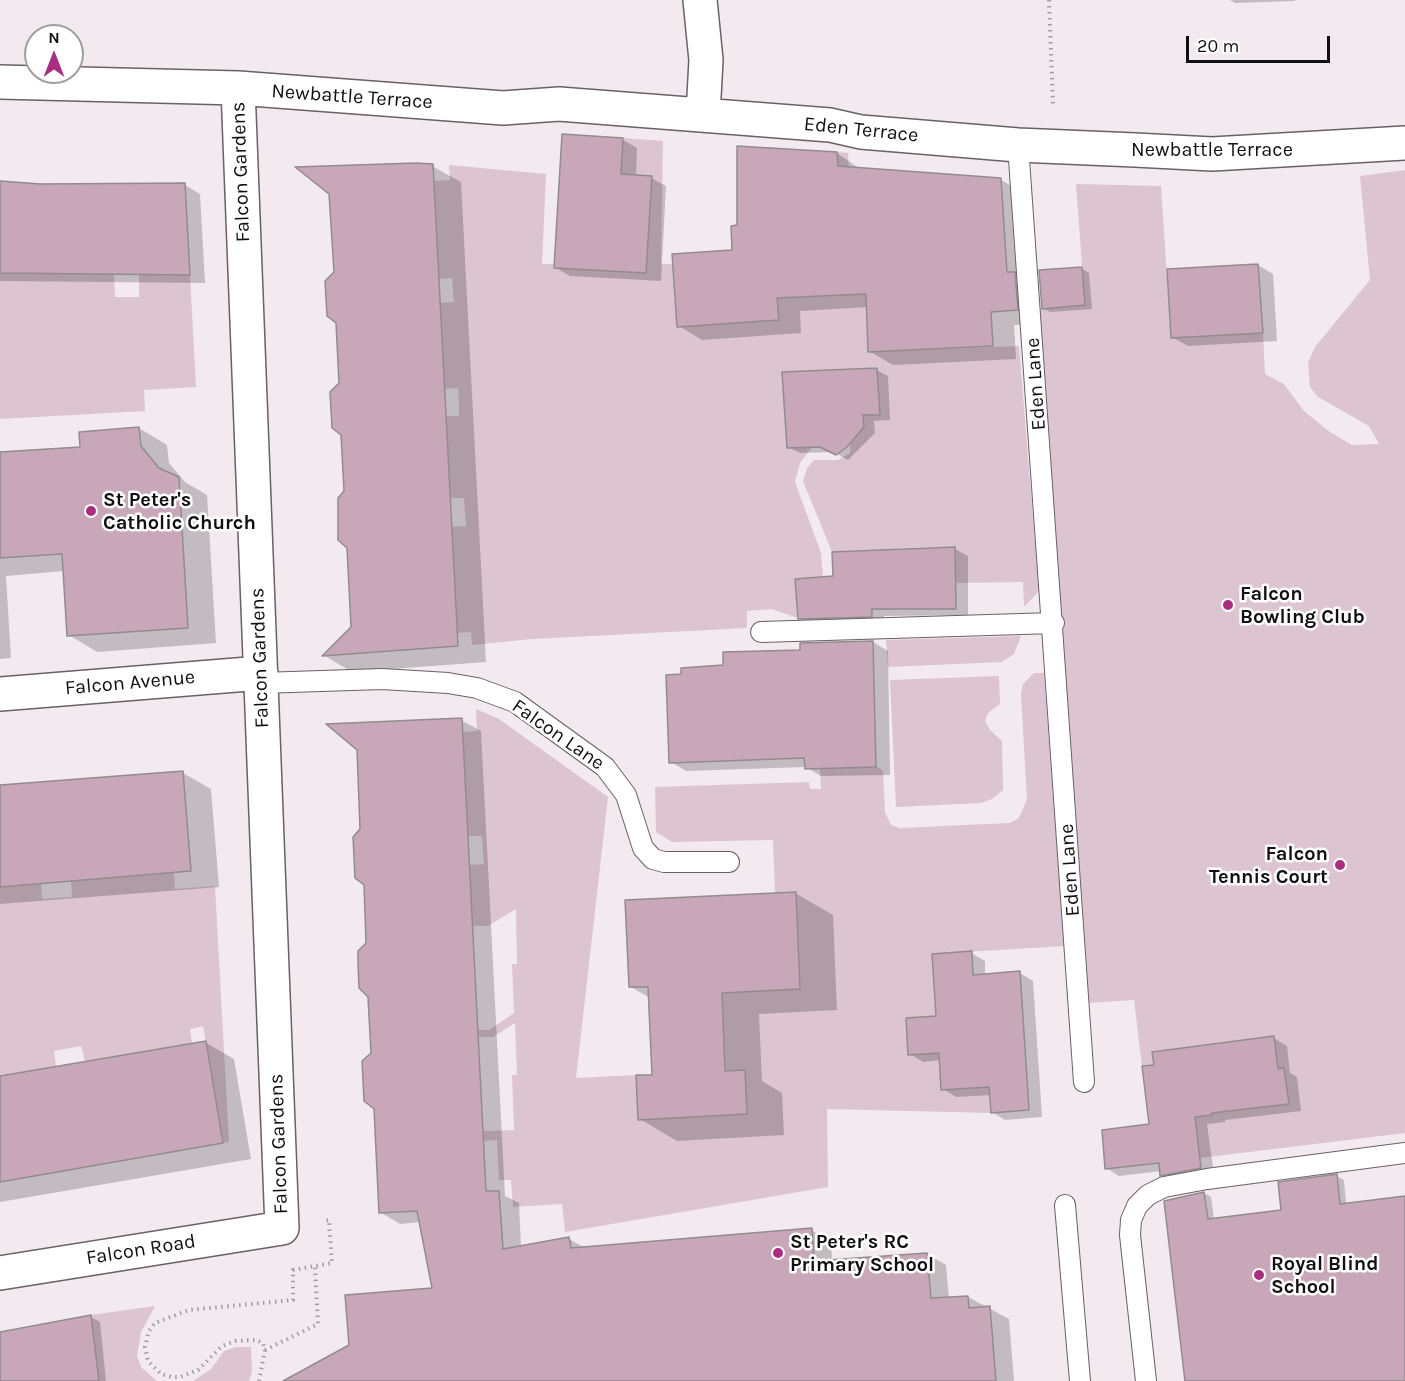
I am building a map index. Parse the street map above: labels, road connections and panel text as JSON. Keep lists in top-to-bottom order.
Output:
{
  "streets": {
    "street": [
      "Newbattle Terrace",
      "Eden Terrace",
      "Falcon Gardens",
      "Falcon Avenue",
      "Falcon Road"
    ],
    "lane": ["Eden Lane", "Falcon Lane"]
  },
  "crossings": [
    ["Newbattle Terrace", "Eden Terrace"],
    ["Newbattle Terrace", "Falcon Gardens"],
    ["Newbattle Terrace", "Eden Lane"],
    ["Eden Terrace", "Eden Lane"],
    ["Falcon Gardens", "Falcon Avenue"],
    ["Falcon Gardens", "Falcon Lane"],
    ["Falcon Gardens", "Falcon Road"],
    ["Falcon Avenue", "Falcon Lane"]
  ],
  "places": [
    "St Peter's Catholic Church",
    "Falcon Bowling Club",
    "Falcon Tennis Court",
    "St Peter's RC Primary School",
    "Royal Blind School"
  ],
  "scale_bar": "20 m",
  "north": "top"
}
